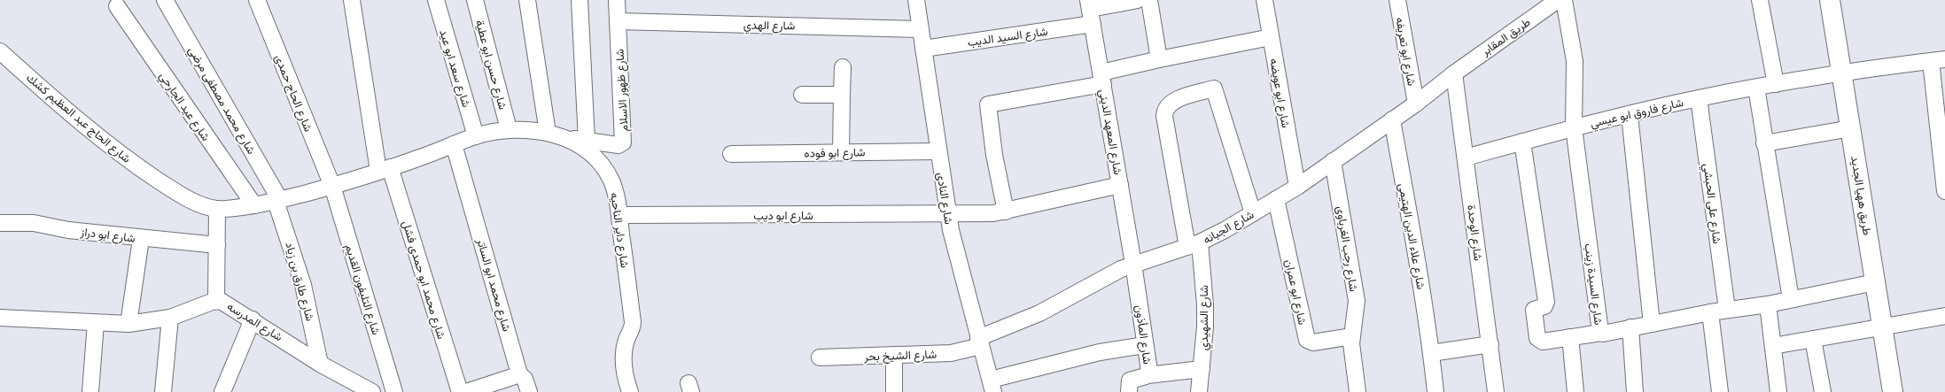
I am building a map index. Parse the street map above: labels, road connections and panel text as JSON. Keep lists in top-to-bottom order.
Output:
{
  "streets": {
    "main road": ["طريق ههيا الجديد"],
    "street": [
      "شارع الهدي",
      "شارع السيد الديب",
      "طريق المقابر",
      "شارع ابو تعريفه",
      "شارع حسن ابو عطية",
      "شارع سعد ابو عيد",
      "شارع ظهور الاسلام",
      "شارع الحاج حمدى",
      "شارع ابو عويضه",
      "شارع محمد مصطفى مرضي",
      "شارع عيد الجارحي",
      "شارع فاروق ابو عيسي",
      "شارع الحاج عبد العظيم كشك",
      "شارع المعهد الديني",
      "شارع ابو فوده",
      "شارع النادى",
      "شارع على الحبشي",
      "شارع ابو ديب",
      "شارع الجبانه",
      "شارع داير الناحيه",
      "شارع الوحدة",
      "شارع ابو دراز",
      "شارع علاء الدين الهتيمى",
      "شارع رجب الغرباوى",
      "شارع محمد ابو حمدى فشل",
      "شارع طارق بن زياد",
      "شارع السيدة زينب",
      "شارع محمد ابو الساتر",
      "شارع التليفون القديم",
      "شارع ابو عمران",
      "شارع الشهيدي",
      "شارع المدرسه",
      "شارع المأذون",
      "شارع الشيخ بحر"
    ]
  },
  "crossings": [
    ["شارع الهدي", "شارع ظهور الاسلام"],
    ["شارع الهدي", "شارع النادى"],
    ["شارع السيد الديب", "شارع المعهد الديني"],
    ["شارع السيد الديب", "شارع النادى"],
    ["طريق المقابر", "شارع الجبانه"],
    ["طريق المقابر", "شارع الوحدة"],
    ["شارع ابو تعريفه", "شارع الجبانه"],
    ["شارع حسن ابو عطية", "شارع داير الناحيه"],
    ["شارع سعد ابو عيد", "شارع داير الناحيه"],
    ["شارع ظهور الاسلام", "شارع داير الناحيه"],
    ["شارع الحاج حمدى", "شارع داير الناحيه"],
    ["شارع الحاج حمدى", "شارع التليفون القديم"],
    ["شارع ابو عويضه", "شارع الجبانه"],
    ["شارع محمد مصطفى مرضي", "شارع داير الناحيه"],
    ["شارع محمد مصطفى مرضي", "شارع طارق بن زياد"],
    ["شارع عيد الجارحي", "شارع داير الناحيه"],
    ["شارع فاروق ابو عيسي", "طريق ههيا الجديد"],
    ["شارع فاروق ابو عيسي", "شارع على الحبشي"],
    ["شارع فاروق ابو عيسي", "شارع الوحدة"],
    ["شارع فاروق ابو عيسي", "شارع السيدة زينب"],
    ["شارع الحاج عبد العظيم كشك", "شارع داير الناحيه"],
    ["شارع المعهد الديني", "شارع ابو ديب"],
    ["شارع المعهد الديني", "شارع الجبانه"],
    ["شارع المعهد الديني", "شارع المأذون"],
    ["شارع ابو فوده", "شارع النادى"],
    ["طريق ههيا الجديد", "شارع السيدة زينب"],
    ["شارع النادى", "شارع ابو ديب"],
    ["شارع النادى", "شارع الجبانه"],
    ["شارع النادى", "شارع الشيخ بحر"],
    ["شارع على الحبشي", "شارع السيدة زينب"],
    ["شارع ابو ديب", "شارع داير الناحيه"],
    ["شارع الجبانه", "شارع الوحدة"],
    ["شارع الجبانه", "شارع علاء الدين الهتيمى"],
    ["شارع الجبانه", "شارع رجب الغرباوى"],
    ["شارع الجبانه", "شارع ابو عمران"],
    ["شارع الجبانه", "شارع الشهيدي"],
    ["شارع الجبانه", "شارع المأذون"],
    ["شارع الجبانه", "شارع الشيخ بحر"],
    ["شارع داير الناحيه", "شارع محمد ابو حمدى فشل"],
    ["شارع داير الناحيه", "شارع طارق بن زياد"],
    ["شارع داير الناحيه", "شارع محمد ابو الساتر"],
    ["شارع داير الناحيه", "شارع التليفون القديم"],
    ["شارع رجب الغرباوى", "شارع ابو عمران"],
    ["شارع طارق بن زياد", "شارع المدرسه"]
  ]
}
